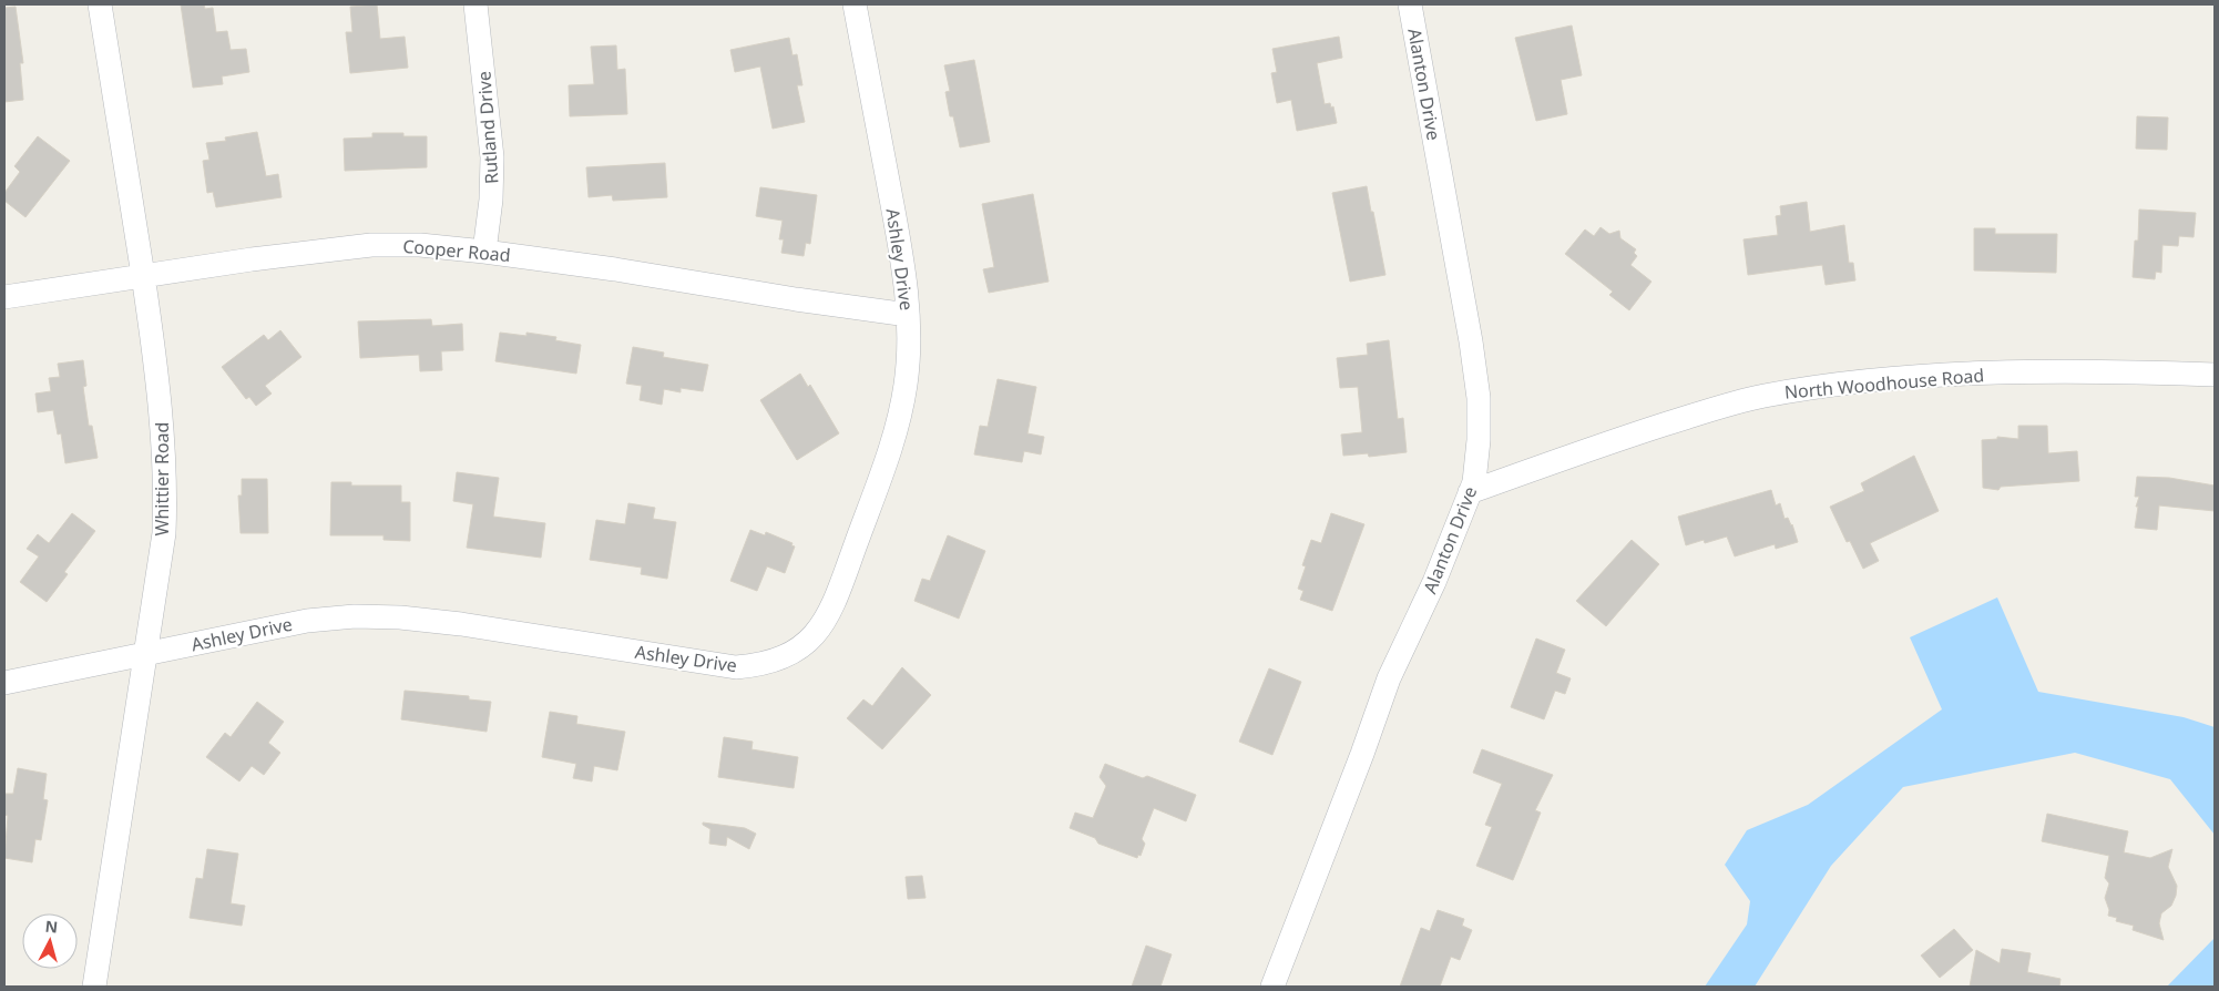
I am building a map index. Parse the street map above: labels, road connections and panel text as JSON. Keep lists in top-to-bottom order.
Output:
{
  "streets": {
    "street": [
      "Alanton Drive",
      "Rutland Drive",
      "Cooper Road",
      "Ashley Drive",
      "North Woodhouse Road",
      "Whittier Road"
    ]
  },
  "crossings": [
    ["Alanton Drive", "North Woodhouse Road"],
    ["Rutland Drive", "Cooper Road"],
    ["Cooper Road", "Ashley Drive"],
    ["Cooper Road", "Whittier Road"],
    ["Ashley Drive", "Whittier Road"]
  ],
  "north": "top"
}
